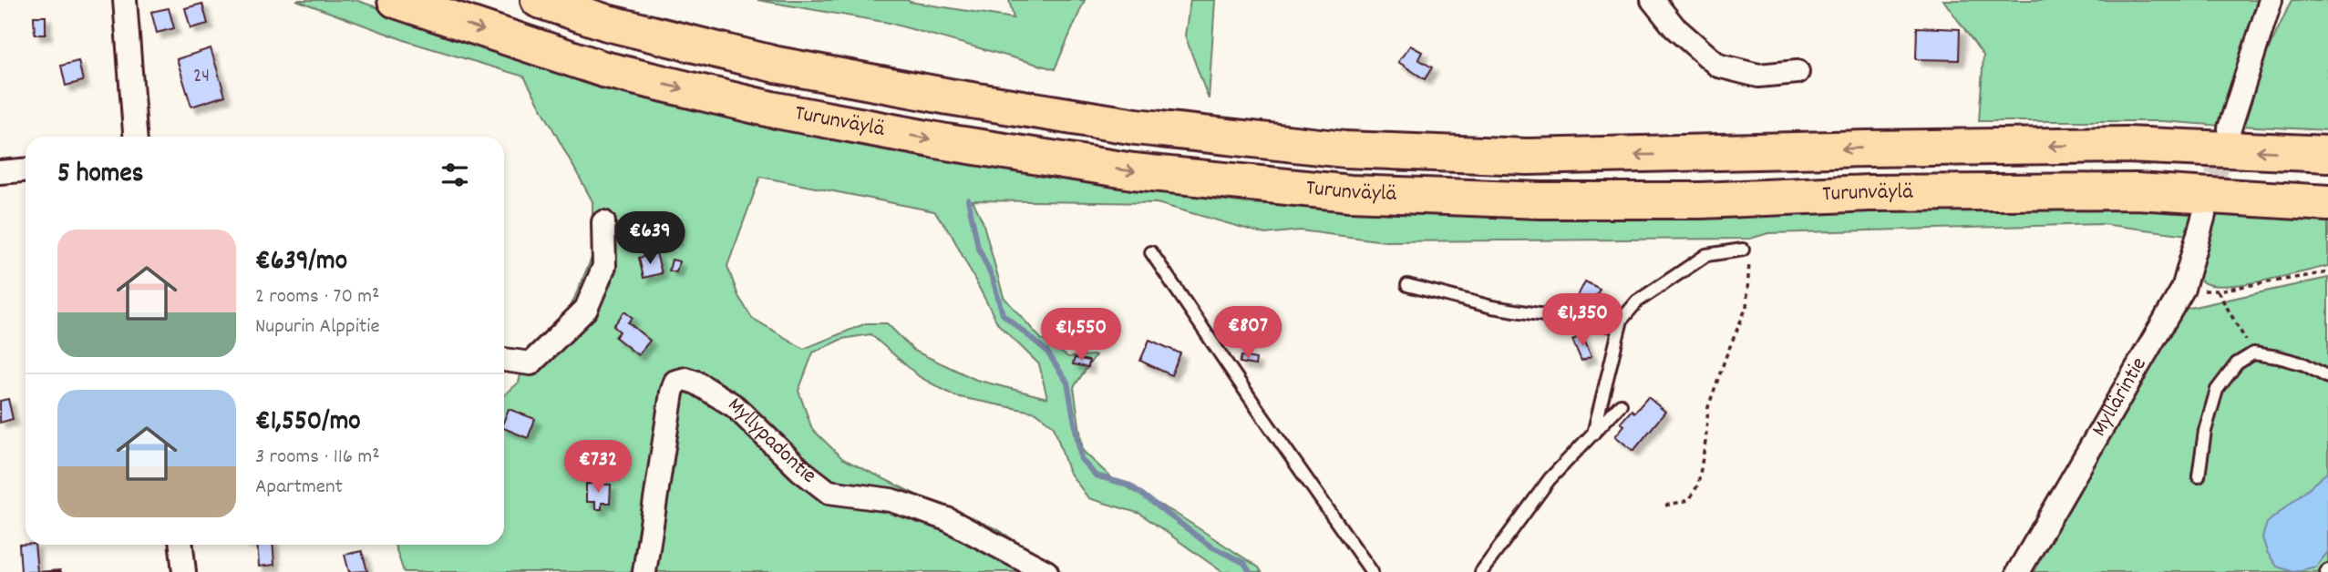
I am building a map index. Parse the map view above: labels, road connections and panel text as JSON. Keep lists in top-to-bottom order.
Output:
{
  "streets": {
    "highway": ["Turunväylä"],
    "street": ["Myllärintie", "Myllypadontie"]
  },
  "house_numbers": ["24"],
  "page": {
    "heading": "5 homes",
    "price": [
      "€639",
      "€1,350",
      "€807",
      "€1,550",
      "€732"
    ],
    "list": [
      {
        "name": "€639/mo",
        "note": "2 rooms · 70 m² · Nupurin Alppitie"
      },
      {
        "name": "€1,550/mo",
        "note": "3 rooms · 116 m² · Apartment"
      }
    ]
  }
}
